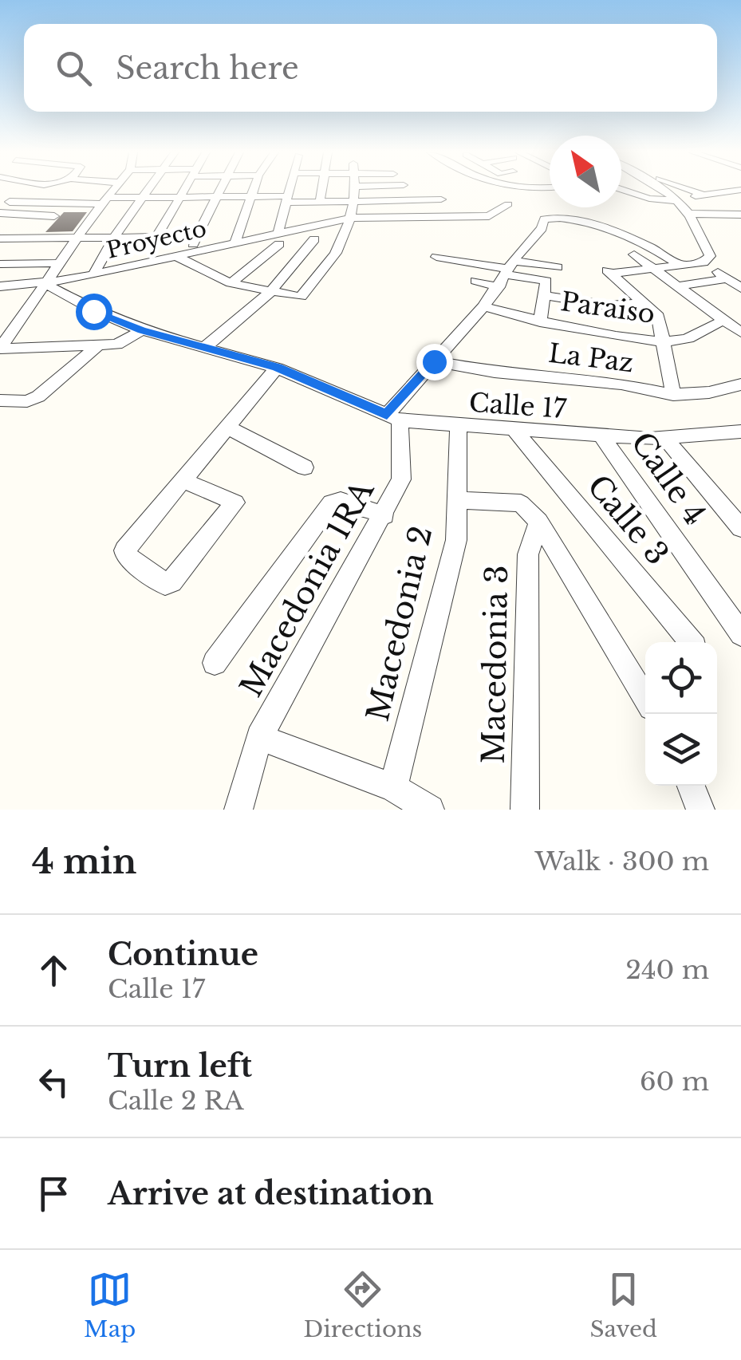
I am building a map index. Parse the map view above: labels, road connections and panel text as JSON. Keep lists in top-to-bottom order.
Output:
{
  "streets": {
    "street": [
      "Proyecto",
      "Paraiso",
      "La Paz",
      "Calle 17",
      "Calle 4",
      "Calle 3",
      "Macedonia 1RA",
      "Macedonia 2",
      "Macedonia 3"
    ]
  },
  "crossings": [
    ["Proyecto", "Calle 17"],
    ["Calle 17", "Calle 4"],
    ["Calle 17", "Calle 3"],
    ["Calle 17", "Macedonia 1RA"],
    ["Calle 17", "Macedonia 2"]
  ],
  "north": "top left",
  "page": {
    "search": "Search here",
    "heading": ["4 min", "Walk · 300 m"],
    "list": [
      ["Continue", "Calle 17", "240 m"],
      ["Turn left", "Calle 2 RA", "60 m"],
      "Arrive at destination"
    ],
    "nav": ["Map", "Directions", "Saved"]
  }
}
